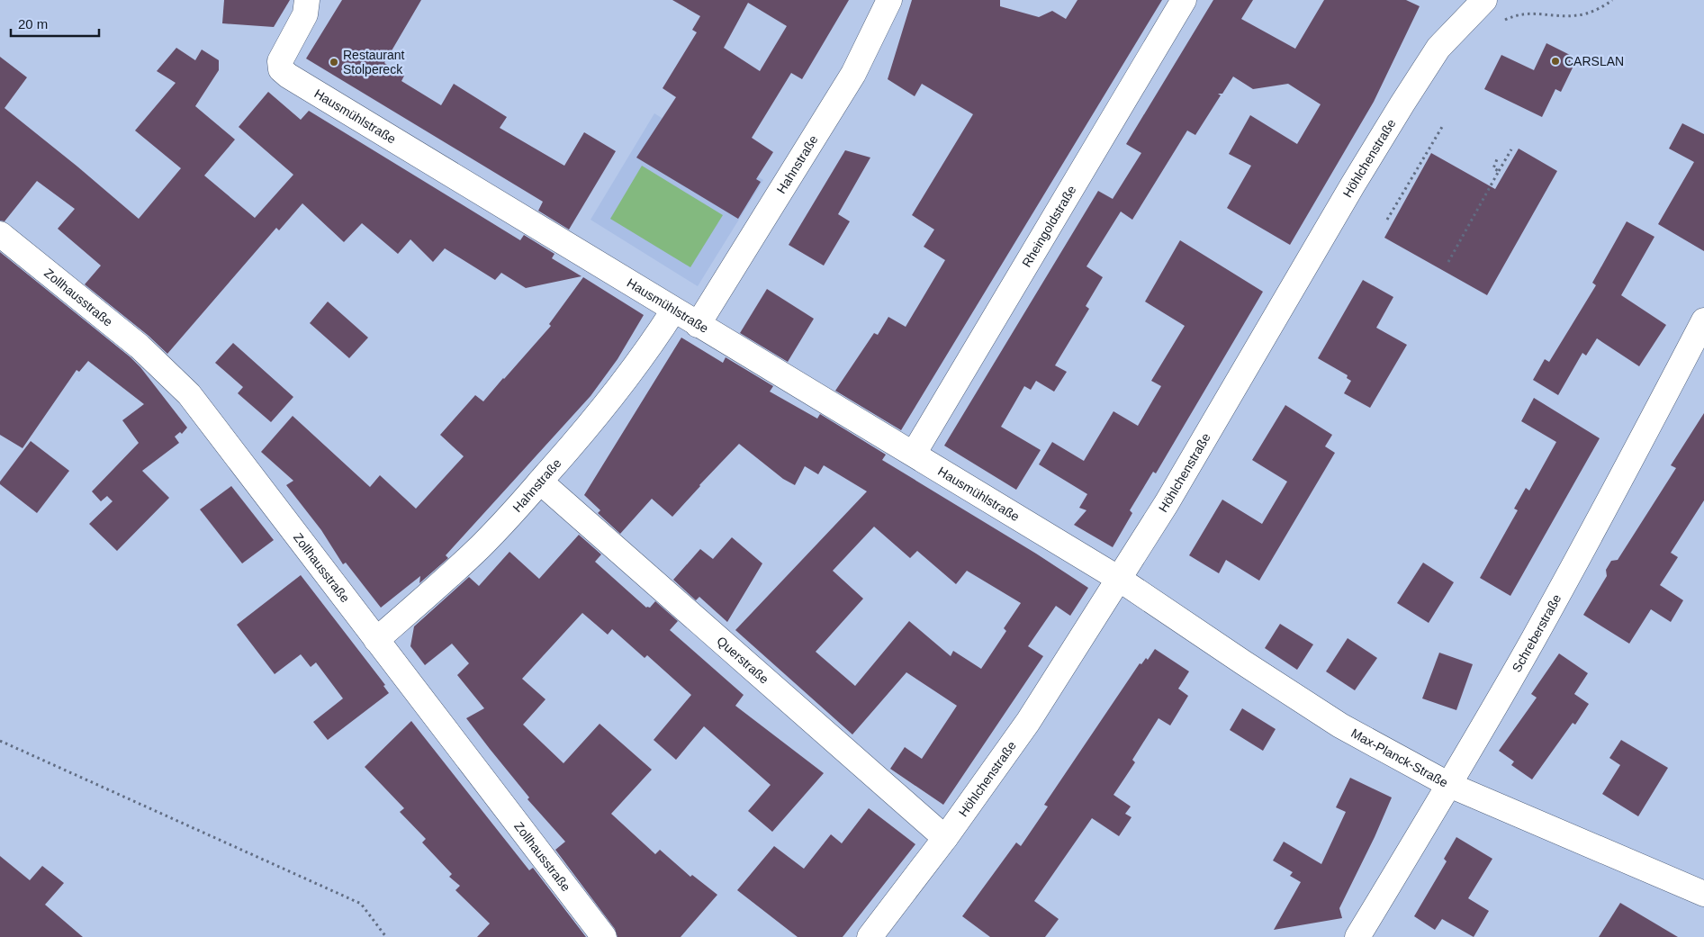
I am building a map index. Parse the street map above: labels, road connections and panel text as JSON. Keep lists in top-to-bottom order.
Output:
{
  "streets": {
    "street": [
      "Hausmühlstraße",
      "Höhlchenstraße",
      "Hahnstraße",
      "Rheingoldstraße",
      "Zollhausstraße",
      "Schreberstraße",
      "Querstraße",
      "Max-Planck-Straße"
    ]
  },
  "crossings": [
    ["Hausmühlstraße", "Höhlchenstraße"],
    ["Hausmühlstraße", "Hahnstraße"],
    ["Hausmühlstraße", "Rheingoldstraße"],
    ["Hausmühlstraße", "Max-Planck-Straße"],
    ["Höhlchenstraße", "Querstraße"],
    ["Höhlchenstraße", "Max-Planck-Straße"],
    ["Hahnstraße", "Zollhausstraße"],
    ["Hahnstraße", "Querstraße"],
    ["Schreberstraße", "Max-Planck-Straße"]
  ],
  "places": ["CARSLAN", "Restaurant Stolpereck"],
  "scale_bar": "20 m"
}
